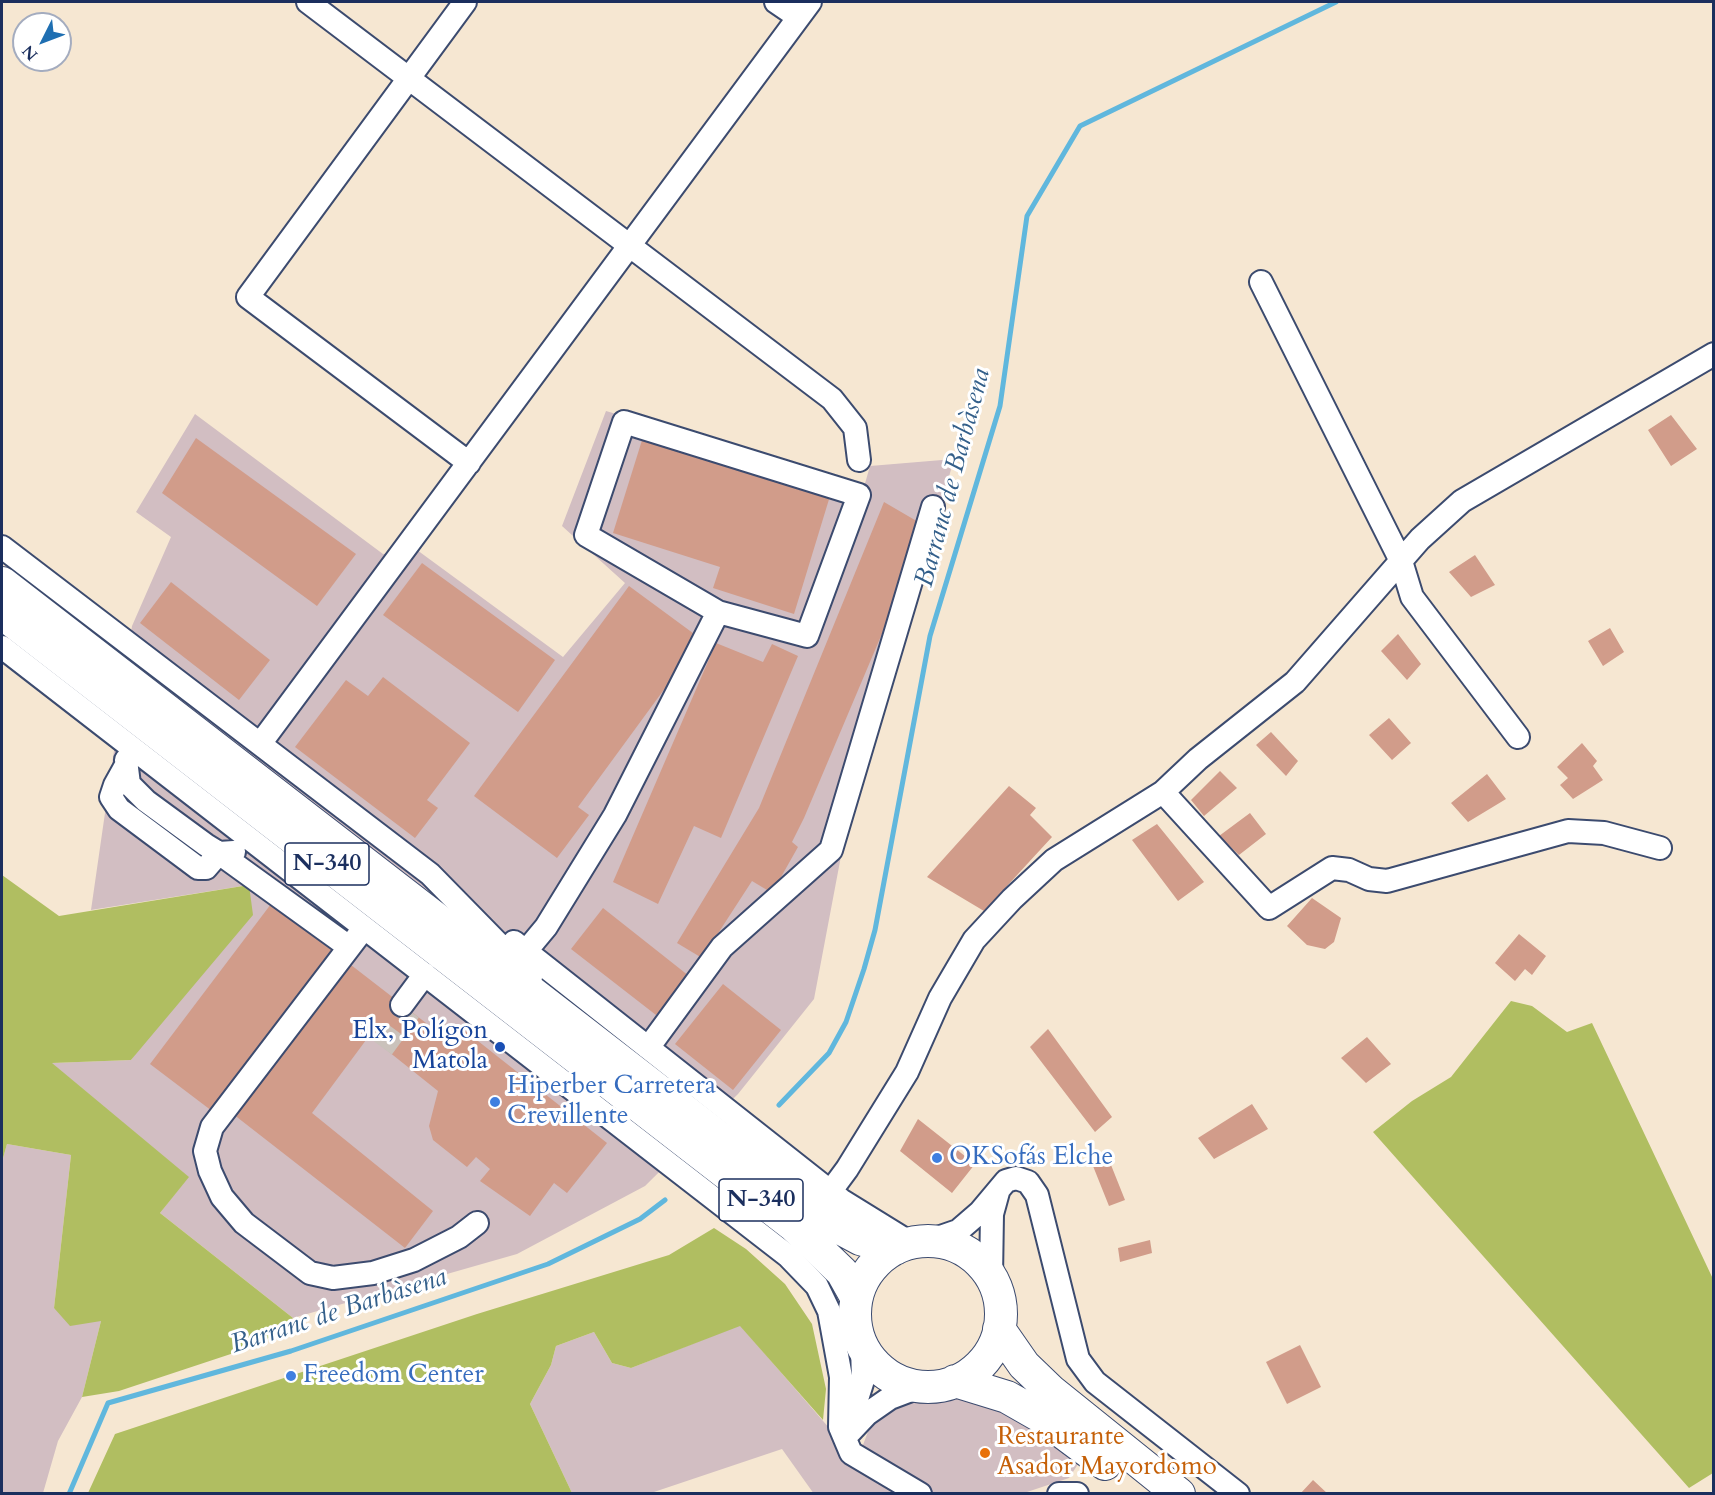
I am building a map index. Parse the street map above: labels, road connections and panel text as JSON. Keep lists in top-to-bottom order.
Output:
{
  "streets": {
    "highway": ["N-340"]
  },
  "water": ["Barranc de Barbàsena"],
  "places": [
    "Elx, Polígon Matola",
    "Hiperber Carretera Crevillente",
    "OKSofás Elche",
    "Freedom Center",
    "Restaurante Asador Mayordomo"
  ],
  "north": "bottom left"
}
